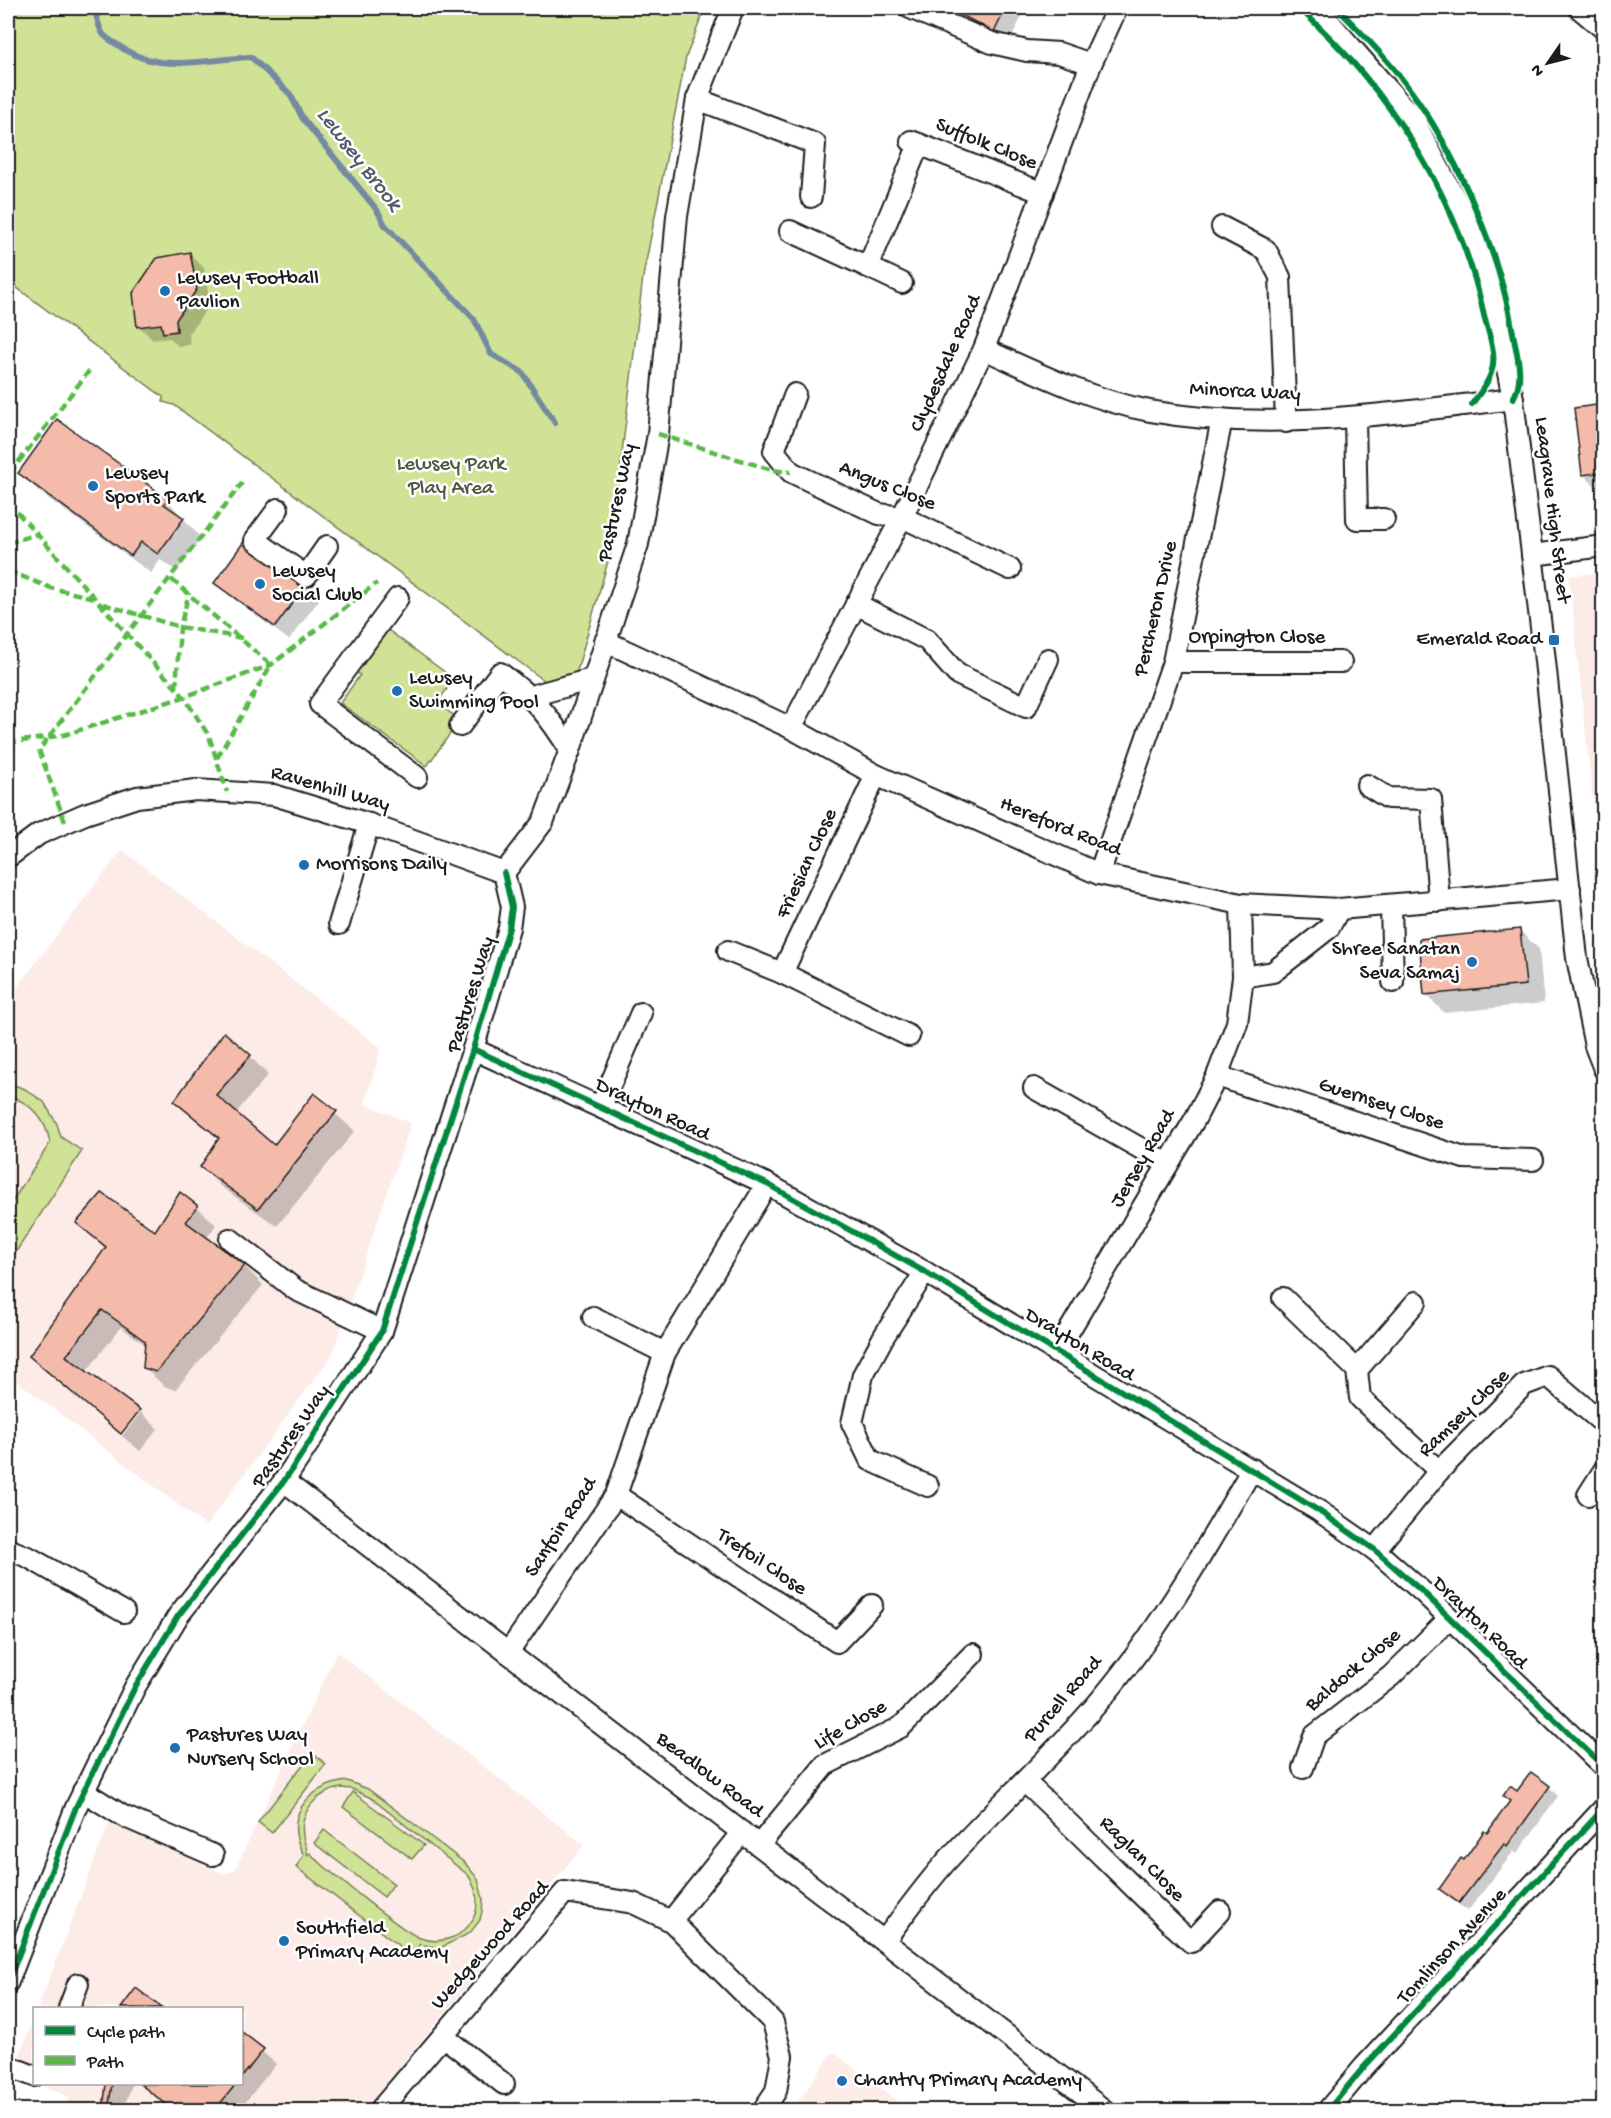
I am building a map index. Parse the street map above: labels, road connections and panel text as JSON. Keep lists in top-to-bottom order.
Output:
{
  "streets": {
    "street": [
      "Suffolk Close",
      "Clydesdale Road",
      "Minorca Way",
      "Angus Close",
      "Pastures Way",
      "Leagrave High Street",
      "Percheron Drive",
      "Orpington Close",
      "Ravenhill Way",
      "Hereford Road",
      "Friesian Close",
      "Guernsey Close",
      "Drayton Road",
      "Jersey Road",
      "Ramsey Close",
      "Sanfoin Road",
      "Trefoil Close",
      "Baldock Close",
      "Purcell Road",
      "Life Close",
      "Beadlow Road",
      "Raglan Close",
      "Wedgewood Road",
      "Tomlinson Avenue"
    ]
  },
  "crossings": [
    ["Suffolk Close", "Clydesdale Road"],
    ["Clydesdale Road", "Minorca Way"],
    ["Clydesdale Road", "Angus Close"],
    ["Clydesdale Road", "Hereford Road"],
    ["Minorca Way", "Leagrave High Street"],
    ["Minorca Way", "Percheron Drive"],
    ["Pastures Way", "Ravenhill Way"],
    ["Pastures Way", "Hereford Road"],
    ["Pastures Way", "Drayton Road"],
    ["Pastures Way", "Beadlow Road"],
    ["Leagrave High Street", "Hereford Road"],
    ["Percheron Drive", "Orpington Close"],
    ["Percheron Drive", "Hereford Road"],
    ["Hereford Road", "Friesian Close"],
    ["Hereford Road", "Jersey Road"],
    ["Guernsey Close", "Jersey Road"],
    ["Drayton Road", "Jersey Road"],
    ["Drayton Road", "Ramsey Close"],
    ["Drayton Road", "Sanfoin Road"],
    ["Drayton Road", "Baldock Close"],
    ["Drayton Road", "Purcell Road"],
    ["Sanfoin Road", "Trefoil Close"],
    ["Sanfoin Road", "Beadlow Road"],
    ["Purcell Road", "Beadlow Road"],
    ["Purcell Road", "Raglan Close"],
    ["Life Close", "Beadlow Road"]
  ],
  "water": ["Lewsey Brook"],
  "parks": ["Lewsey Park Play Area"],
  "places": {
    "other": [
      "Lewsey Football Pavlion",
      "Lewsey Sports Park",
      "Lewsey Social Club",
      "Lewsey Swimming Pool",
      "Morrisons Daily",
      "Shree Sanatan Seva Samaj",
      "Pastures Way Nursery School",
      "Southfield Primary Academy",
      "Chantry Primary Academy"
    ],
    "transit": ["Emerald Road"]
  },
  "legend": ["Cycle path", "Path"],
  "north": "bottom left"
}
